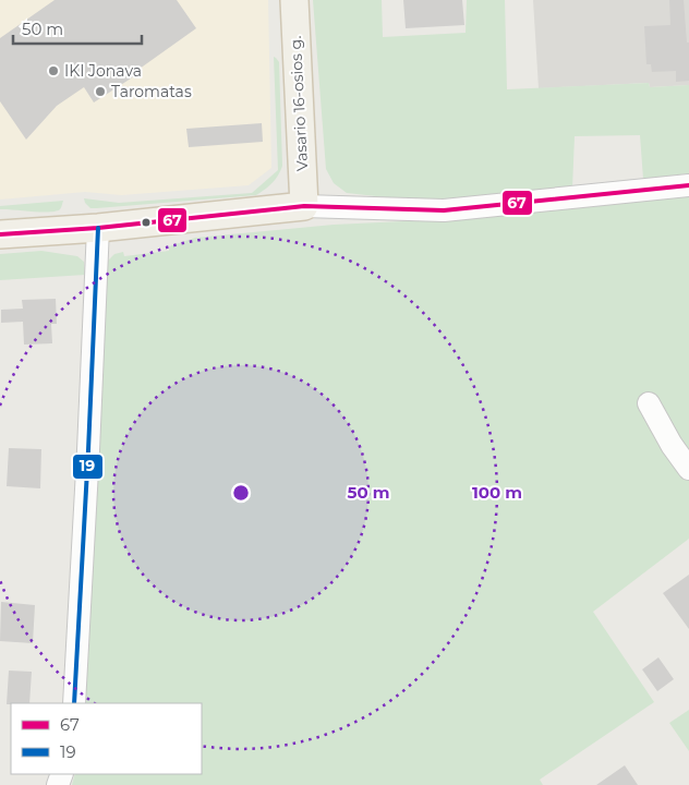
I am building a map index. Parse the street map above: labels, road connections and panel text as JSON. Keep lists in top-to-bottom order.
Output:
{
  "streets": {
    "main road": ["Vasario 16-osios g."]
  },
  "places": ["IKI Jonava", "Taromatas"],
  "lines": ["transit line 67", "transit line 19"],
  "legend": ["67", "19"],
  "scale_bar": "50 m",
  "rings": ["50 m", "100 m"]
}
